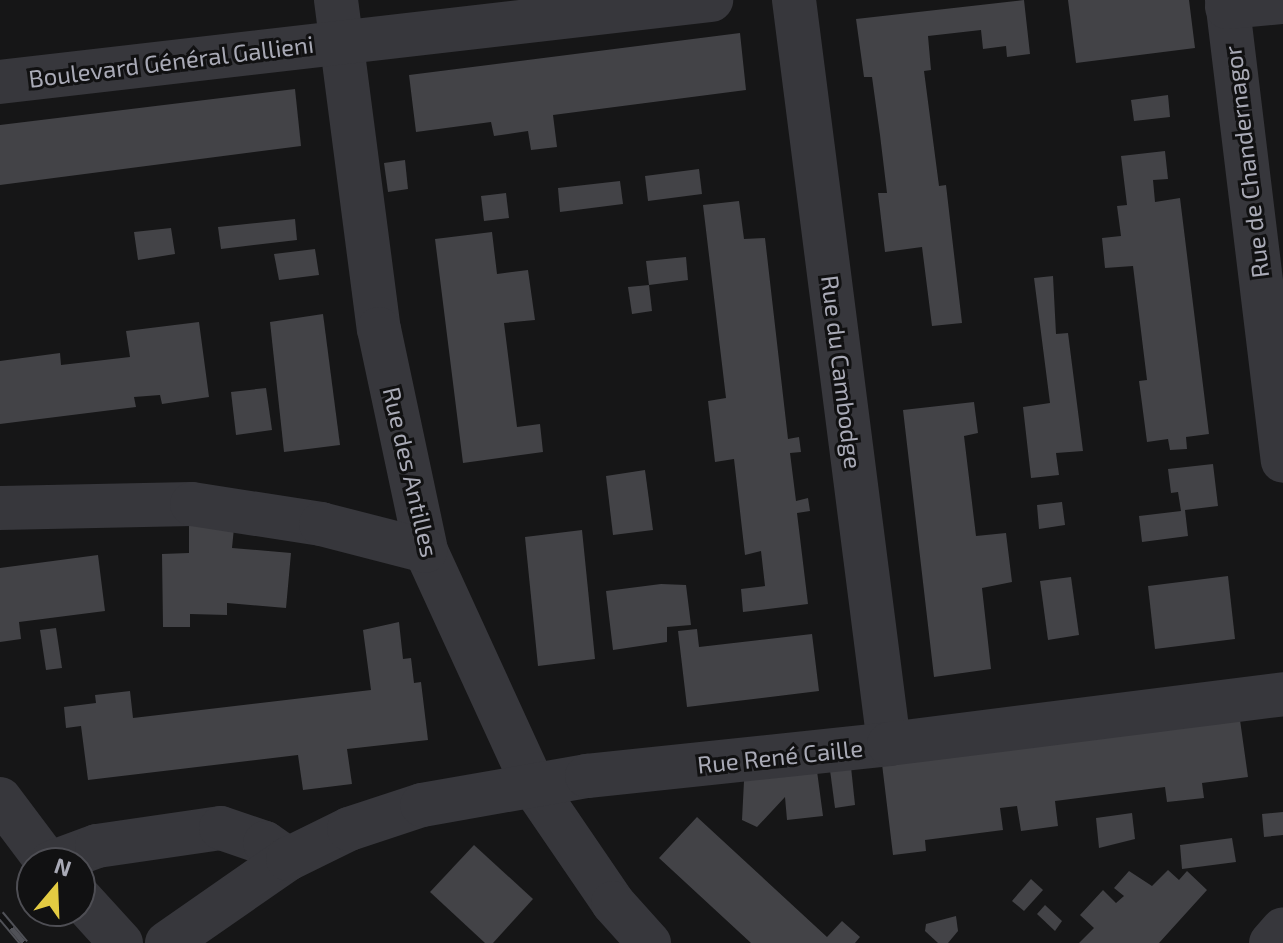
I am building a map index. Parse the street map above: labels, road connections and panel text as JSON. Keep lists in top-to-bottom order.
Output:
{
  "streets": {
    "street": [
      "Boulevard Général Gallieni",
      "Rue de Chandernagor",
      "Rue du Cambodge",
      "Rue des Antilles",
      "Rue René Caille"
    ]
  },
  "crossings": [
    ["Boulevard Général Gallieni", "Rue des Antilles"],
    ["Rue du Cambodge", "Rue René Caille"],
    ["Rue des Antilles", "Rue René Caille"]
  ],
  "north": "top"
}
